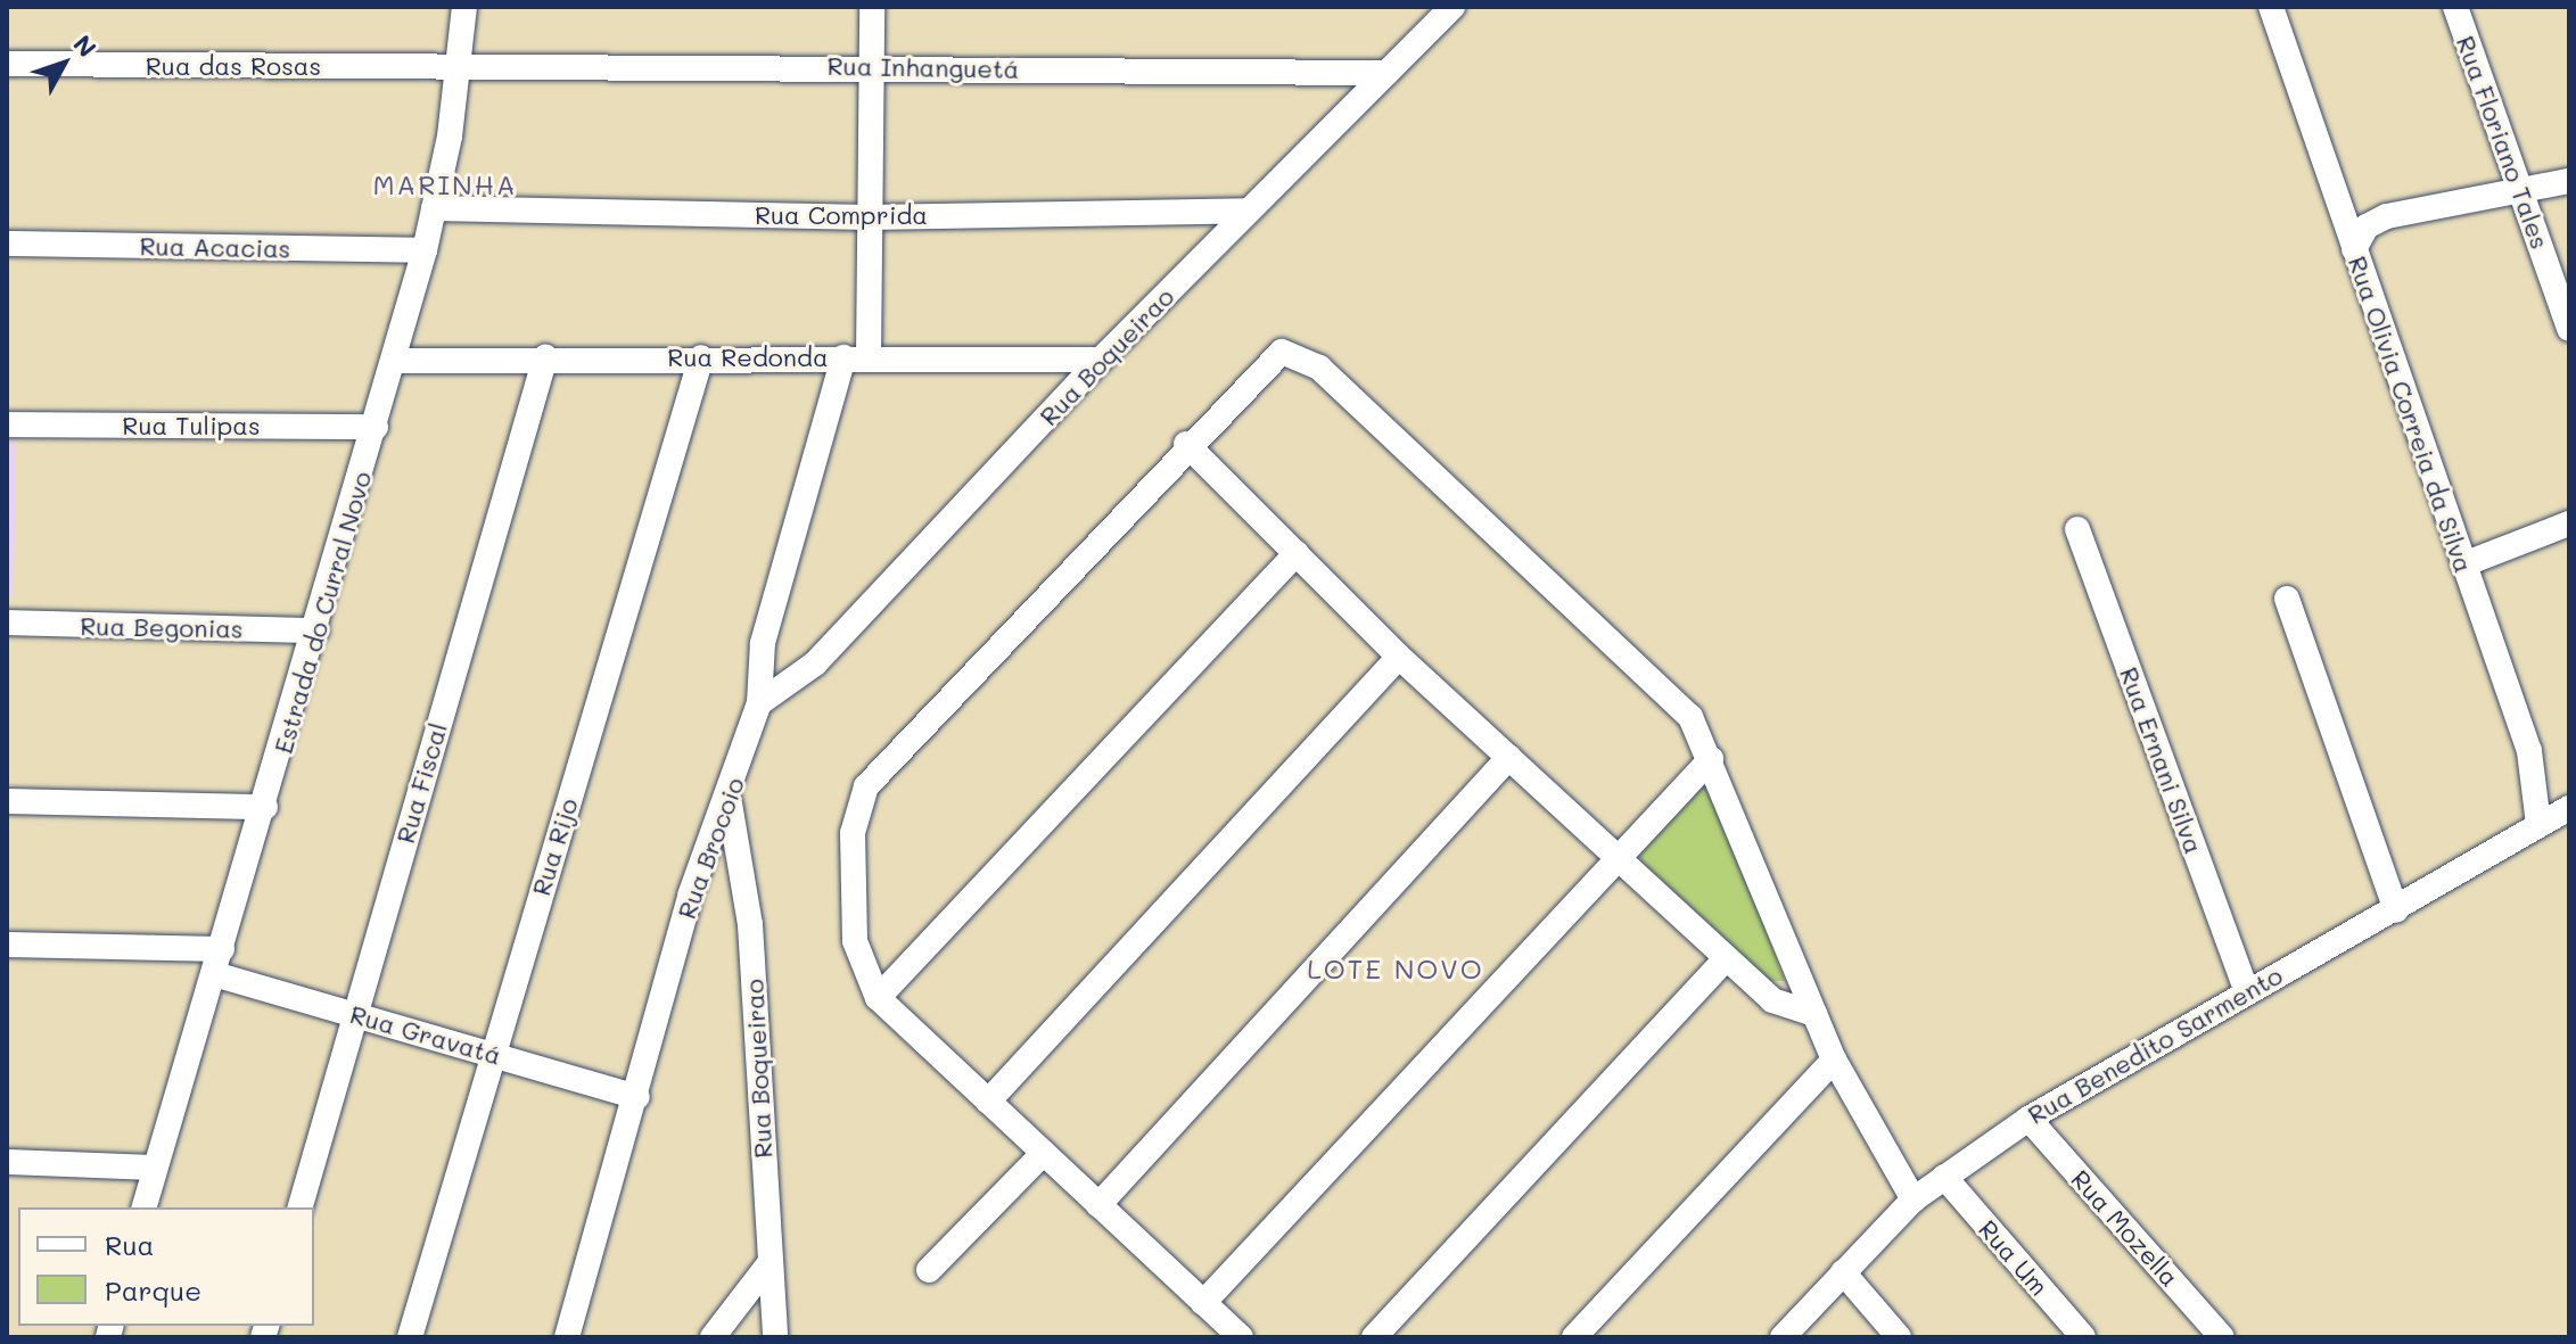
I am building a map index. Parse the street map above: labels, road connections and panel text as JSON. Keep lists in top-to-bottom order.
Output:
{
  "streets": {
    "street": [
      "Rua das Rosas",
      "Rua Inhanguetá",
      "Rua Floriano Tales",
      "Rua Comprida",
      "Rua Acacias",
      "Rua Boqueirao",
      "Rua Redonda",
      "Rua Olivia Correia da Silva",
      "Rua Tulipas",
      "Estrada do Curral Novo",
      "Rua Begonias",
      "Rua Ernani Silva",
      "Rua Fiscal",
      "Rua Rijo",
      "Rua Brocoio",
      "Rua Gravatá",
      "Rua Benedito Sarmento",
      "Rua Mozella",
      "Rua Um"
    ]
  },
  "crossings": [
    ["Rua das Rosas", "Rua Inhanguetá"],
    ["Rua das Rosas", "Estrada do Curral Novo"],
    ["Rua Inhanguetá", "Rua Boqueirao"],
    ["Rua Inhanguetá", "Estrada do Curral Novo"],
    ["Rua Inhanguetá", "Rua Brocoio"],
    ["Rua Comprida", "Rua Boqueirao"],
    ["Rua Comprida", "Estrada do Curral Novo"],
    ["Rua Comprida", "Rua Brocoio"],
    ["Rua Acacias", "Estrada do Curral Novo"],
    ["Rua Boqueirao", "Rua Redonda"],
    ["Rua Boqueirao", "Rua Brocoio"],
    ["Rua Redonda", "Estrada do Curral Novo"],
    ["Rua Redonda", "Rua Fiscal"],
    ["Rua Redonda", "Rua Rijo"],
    ["Rua Redonda", "Rua Brocoio"],
    ["Rua Olivia Correia da Silva", "Rua Benedito Sarmento"],
    ["Rua Tulipas", "Estrada do Curral Novo"],
    ["Estrada do Curral Novo", "Rua Begonias"],
    ["Estrada do Curral Novo", "Rua Gravatá"],
    ["Rua Ernani Silva", "Rua Benedito Sarmento"],
    ["Rua Fiscal", "Rua Gravatá"],
    ["Rua Rijo", "Rua Gravatá"],
    ["Rua Brocoio", "Rua Gravatá"],
    ["Rua Benedito Sarmento", "Rua Mozella"],
    ["Rua Benedito Sarmento", "Rua Um"]
  ],
  "districts": ["MARINHA", "LOTE NOVO"],
  "legend": ["Rua", "Parque"],
  "north": "top right"
}
